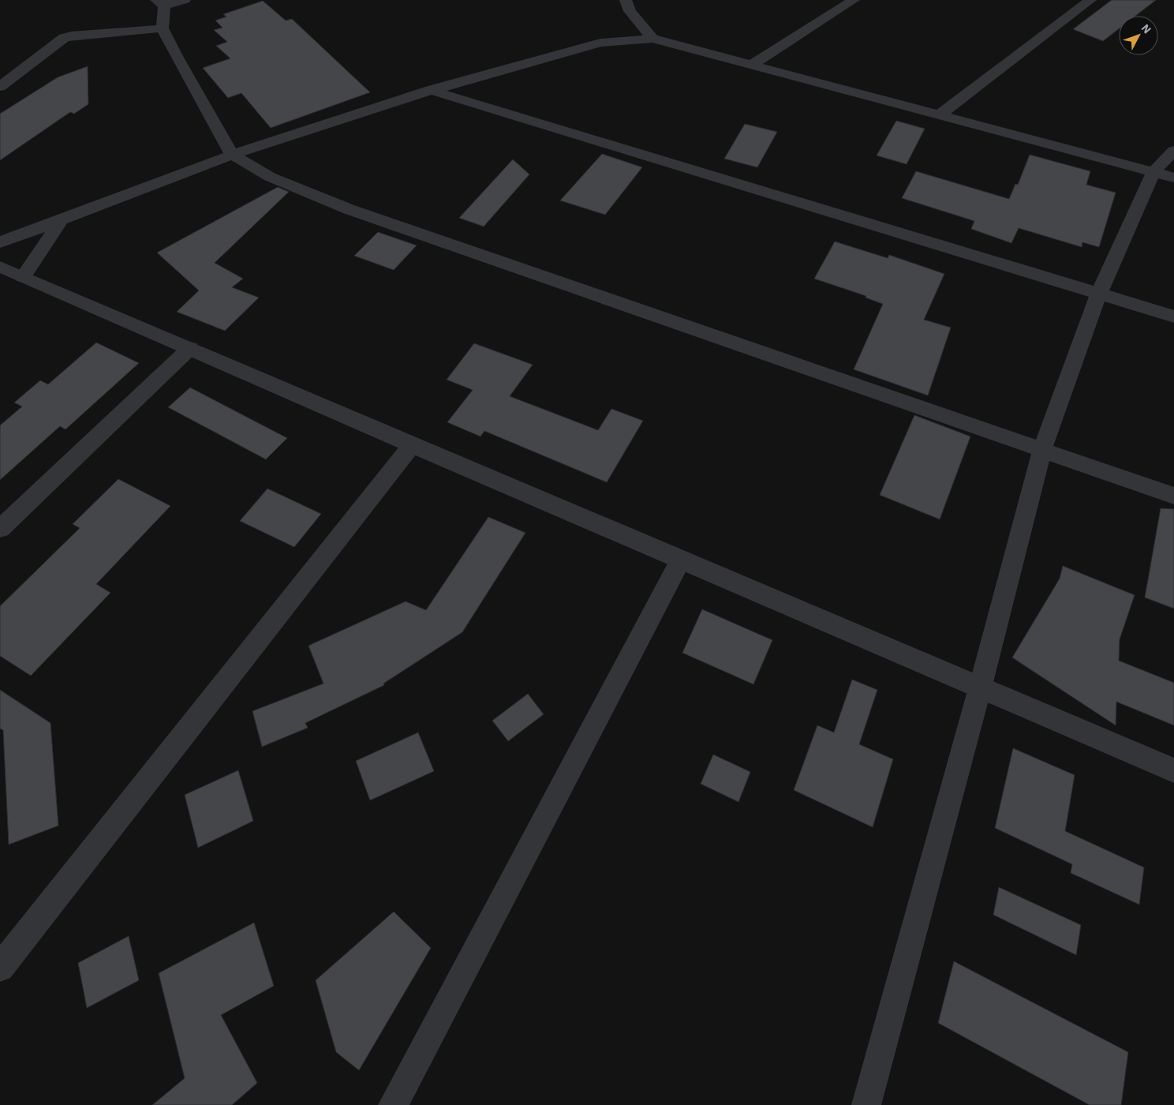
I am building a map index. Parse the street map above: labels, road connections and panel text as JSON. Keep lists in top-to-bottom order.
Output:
{
  "north": "top right"
}
